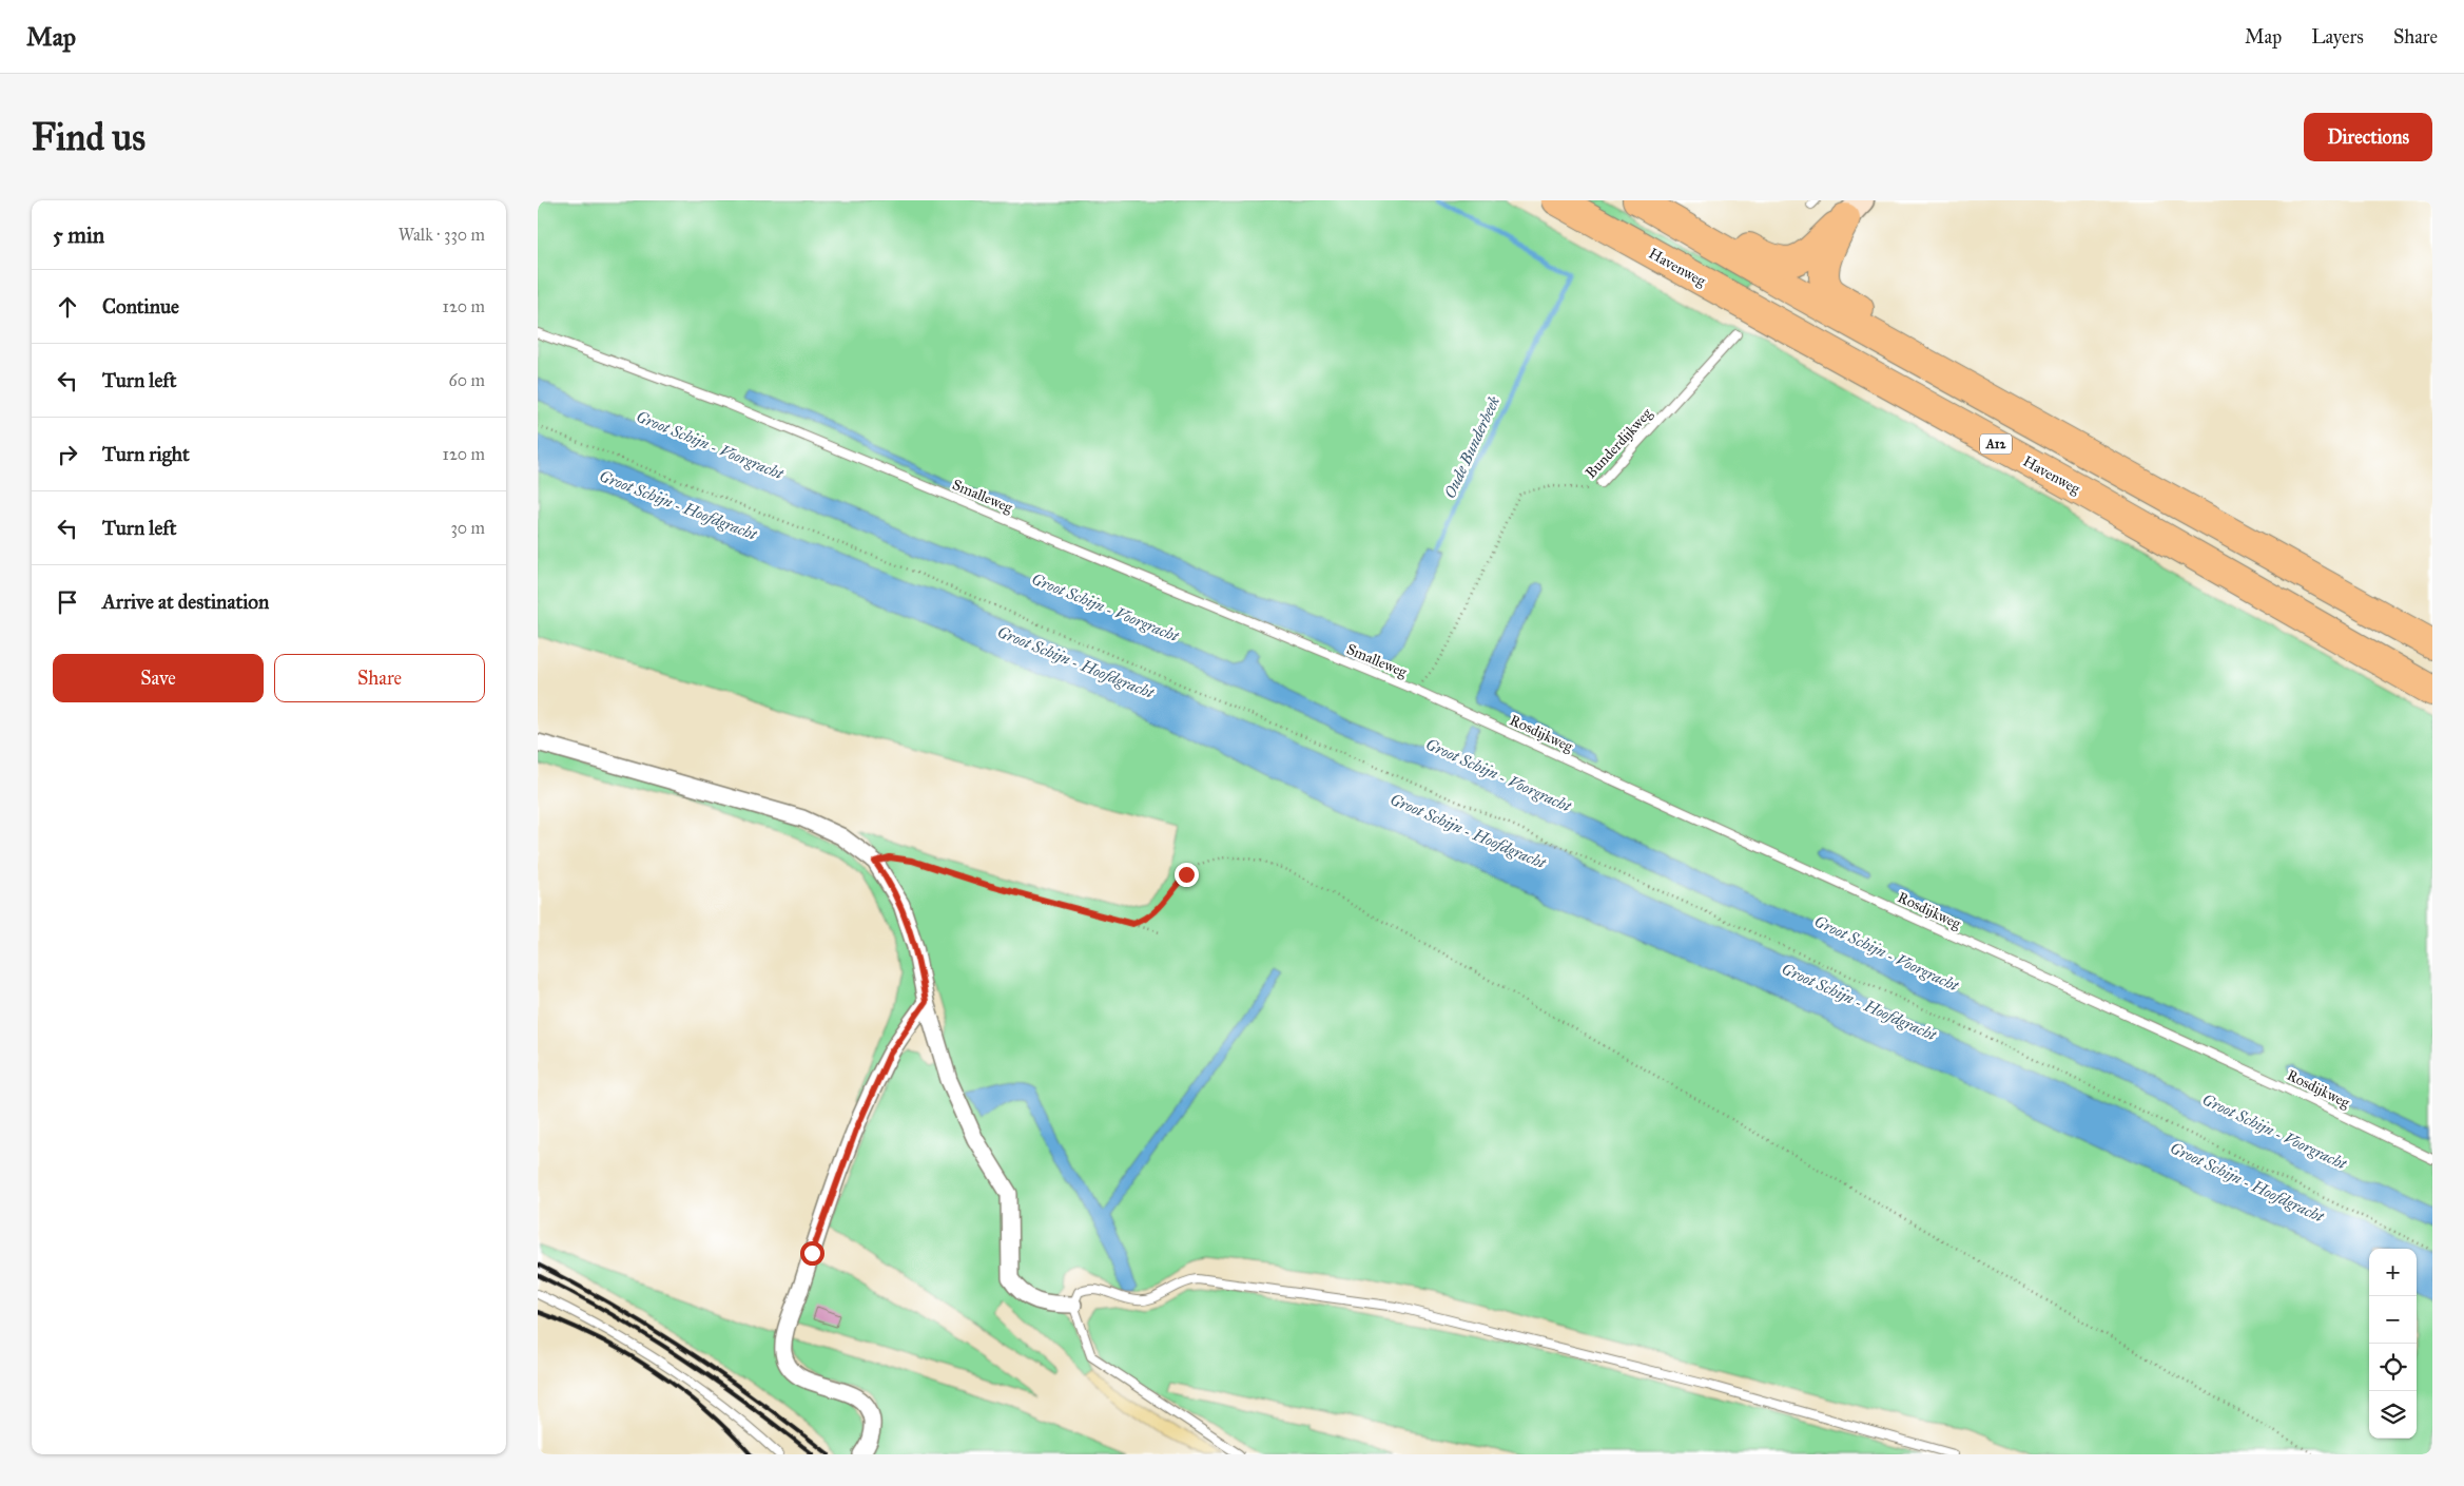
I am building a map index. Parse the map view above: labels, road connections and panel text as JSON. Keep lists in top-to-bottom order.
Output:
{
  "streets": {
    "highway": ["Havenweg", "A12"],
    "lane": ["Bunderdijkweg", "Smalleweg", "Rosdijkweg"]
  },
  "crossings": [
    ["Bunderdijkweg", "Smalleweg"],
    ["Bunderdijkweg", "Rosdijkweg"],
    ["Smalleweg", "Rosdijkweg"]
  ],
  "water": ["Groot Schijn - Voorgracht", "Oude Bunderbeek", "Groot Schijn - Hoofdgracht"],
  "page": {
    "header": "Map",
    "nav": ["Map", "Layers", "Share"],
    "buttons": [
      "Directions",
      ["Save", "Share"]
    ],
    "title": "Find us",
    "heading": ["5 min", "Walk · 330 m"],
    "list": [
      ["Continue", "120 m"],
      ["Turn left", "60 m"],
      ["Turn right", "120 m"],
      ["Turn left", "30 m"],
      "Arrive at destination"
    ],
    "map_buttons": ["+", "−"]
  }
}
